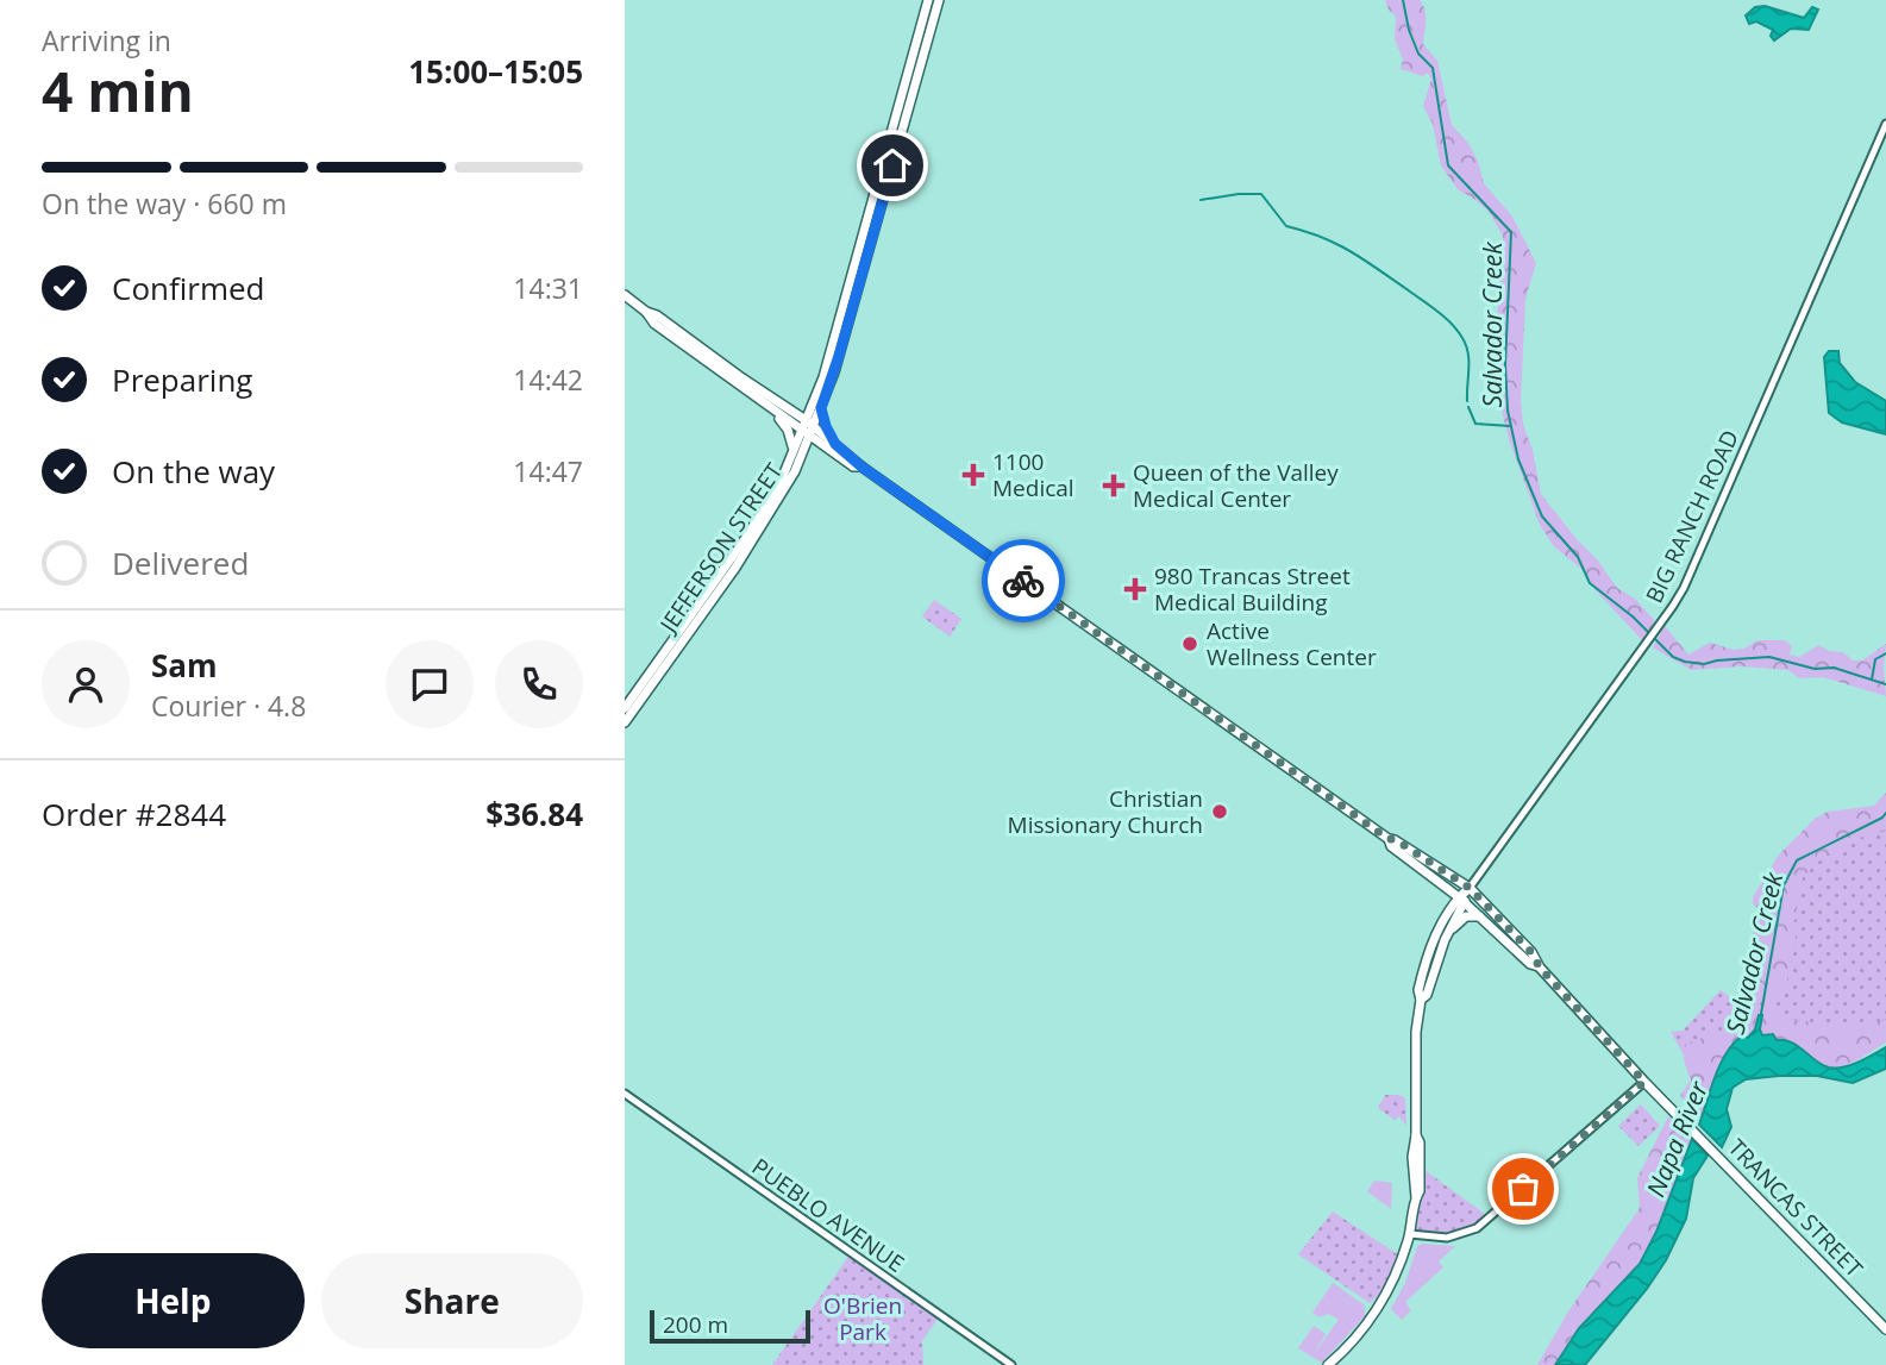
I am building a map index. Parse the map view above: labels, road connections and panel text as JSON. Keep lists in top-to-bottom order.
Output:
{
  "streets": {
    "main road": ["JEFFERSON STREET", "TRANCAS STREET"],
    "street": ["BIG RANCH ROAD", "PUEBLO AVENUE"]
  },
  "crossings": [
    ["BIG RANCH ROAD", "TRANCAS STREET"],
    ["JEFFERSON STREET", "TRANCAS STREET"]
  ],
  "water": ["Salvador Creek", "Napa River"],
  "parks": ["O'Brien Park"],
  "places": {
    "health": ["1100 Medical", "Queen of the Valley Medical Center", "980 Trancas Street Medical Building"],
    "other": ["Active Wellness Center", "Christian Missionary Church"]
  },
  "scale_bar": "200 m",
  "page": {
    "heading": ["4 min", "Arriving in", "15:00–15:05"],
    "panel": [
      "Sam",
      "Courier · 4.8",
      "Order #2844",
      "$36.84"
    ],
    "bar": "On the way · 660 m",
    "list": [
      ["Confirmed", "14:31"],
      ["Preparing", "14:42"],
      ["On the way", "14:47"],
      "Delivered"
    ],
    "buttons": ["Help", "Share"],
    "scale": "200 m"
  }
}
